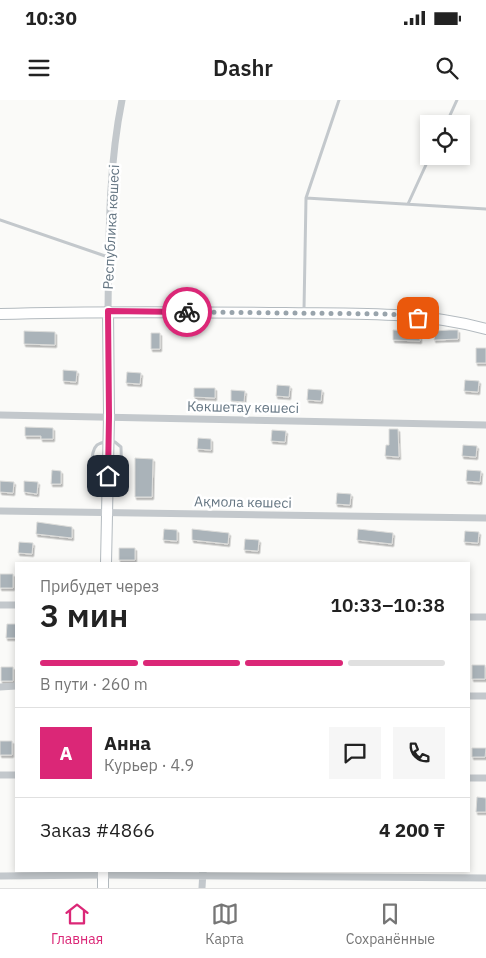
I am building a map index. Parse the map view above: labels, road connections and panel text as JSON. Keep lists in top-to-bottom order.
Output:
{
  "streets": {
    "street": ["Республика көшесі", "Көкшетау көшесі", "Ақмола көшесі"]
  },
  "crossings": [
    ["Республика көшесі", "Көкшетау көшесі"],
    ["Республика көшесі", "Ақмола көшесі"]
  ],
  "page": {
    "status": "10:30",
    "header": "Dashr",
    "heading": ["3 мин", "Прибудет через", "10:33–10:38"],
    "panel": [
      "Анна",
      "Курьер · 4.9",
      "Заказ #4866",
      "4 200 ₸"
    ],
    "bar": "В пути · 260 m",
    "round": "А",
    "tabs": ["Главная", "Карта", "Сохранённые"]
  }
}
